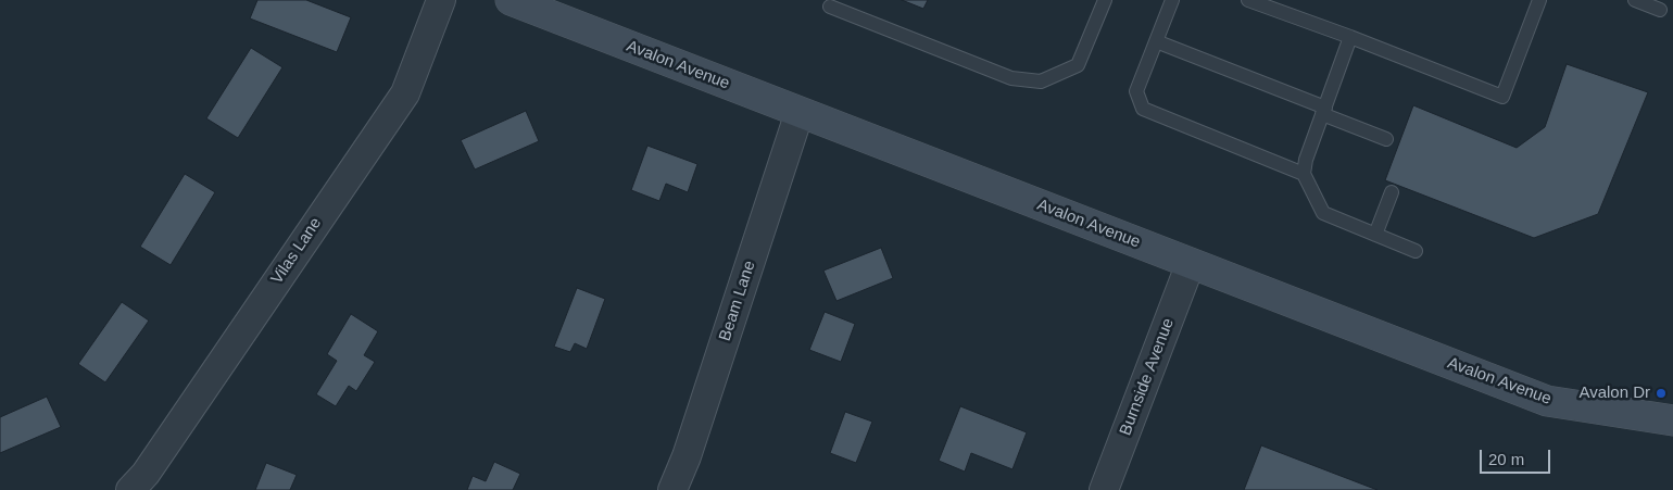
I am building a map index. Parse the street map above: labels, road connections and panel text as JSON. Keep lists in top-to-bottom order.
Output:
{
  "streets": {
    "street": [
      "Avalon Avenue",
      "Vilas Lane",
      "Beam Lane",
      "Burnside Avenue"
    ]
  },
  "crossings": [
    ["Avalon Avenue", "Beam Lane"],
    ["Avalon Avenue", "Burnside Avenue"]
  ],
  "places": ["Avalon Dr"],
  "scale_bar": "20 m"
}
